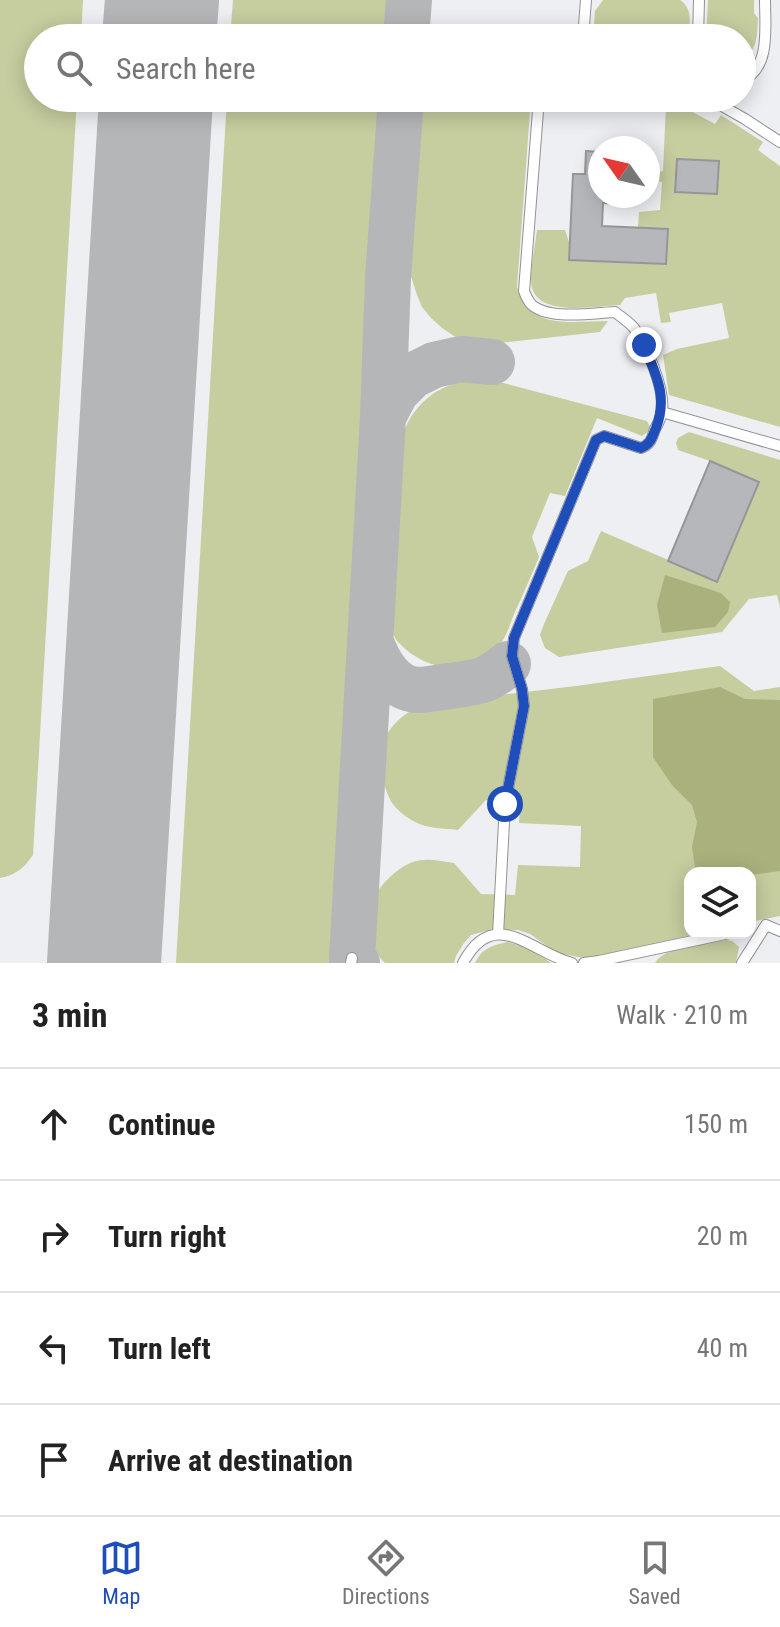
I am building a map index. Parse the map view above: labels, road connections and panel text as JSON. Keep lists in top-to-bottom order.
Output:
{
  "north": "top left",
  "page": {
    "search": "Search here",
    "heading": ["3 min", "Walk · 210 m"],
    "list": [
      ["Continue", "150 m"],
      ["Turn right", "20 m"],
      ["Turn left", "40 m"],
      "Arrive at destination"
    ],
    "nav": ["Map", "Directions", "Saved"]
  }
}
